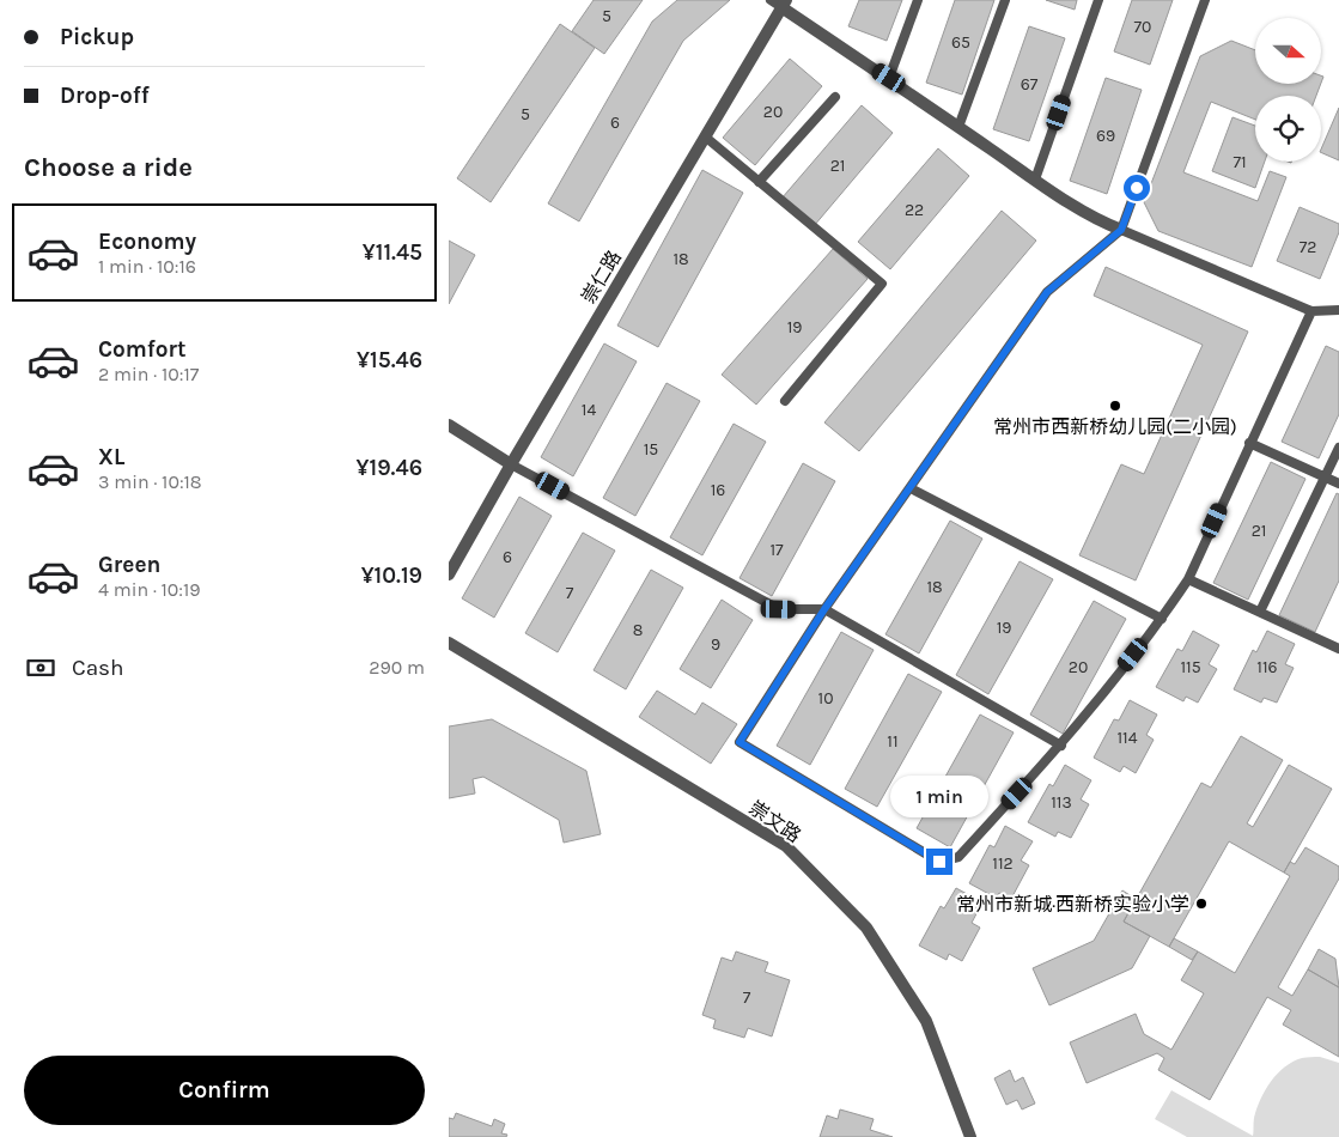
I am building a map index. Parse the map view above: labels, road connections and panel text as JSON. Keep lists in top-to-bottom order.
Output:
{
  "streets": {
    "street": ["崇仁路", "崇文路"]
  },
  "places": ["常州市西新桥幼儿园(二小园)", "常州市新城·西新桥实验小学"],
  "house_numbers": [
    "5",
    "70",
    "65",
    "67",
    "20",
    "5",
    "6",
    "69",
    "71",
    "21",
    "22",
    "72",
    "18",
    "19",
    "14",
    "15",
    "16",
    "21",
    "17",
    "6",
    "18",
    "7",
    "19",
    "8",
    "9",
    "20",
    "115",
    "116",
    "10",
    "114",
    "11",
    "113",
    "112",
    "7"
  ],
  "north": "right",
  "page": {
    "banner": ["Pickup", "Drop-off"],
    "heading": "Choose a ride",
    "list": [
      {
        "name": "Economy",
        "note": "1 min · 10:16",
        "value": "¥11.45"
      },
      {
        "name": "Comfort",
        "note": "2 min · 10:17",
        "value": "¥15.46"
      },
      {
        "name": "XL",
        "note": "3 min · 10:18",
        "value": "¥19.46"
      },
      {
        "name": "Green",
        "note": "4 min · 10:19",
        "value": "¥10.19"
      }
    ],
    "pay": ["Cash", "290 m"],
    "bubble": "1 min",
    "buttons": "Confirm"
  }
}
